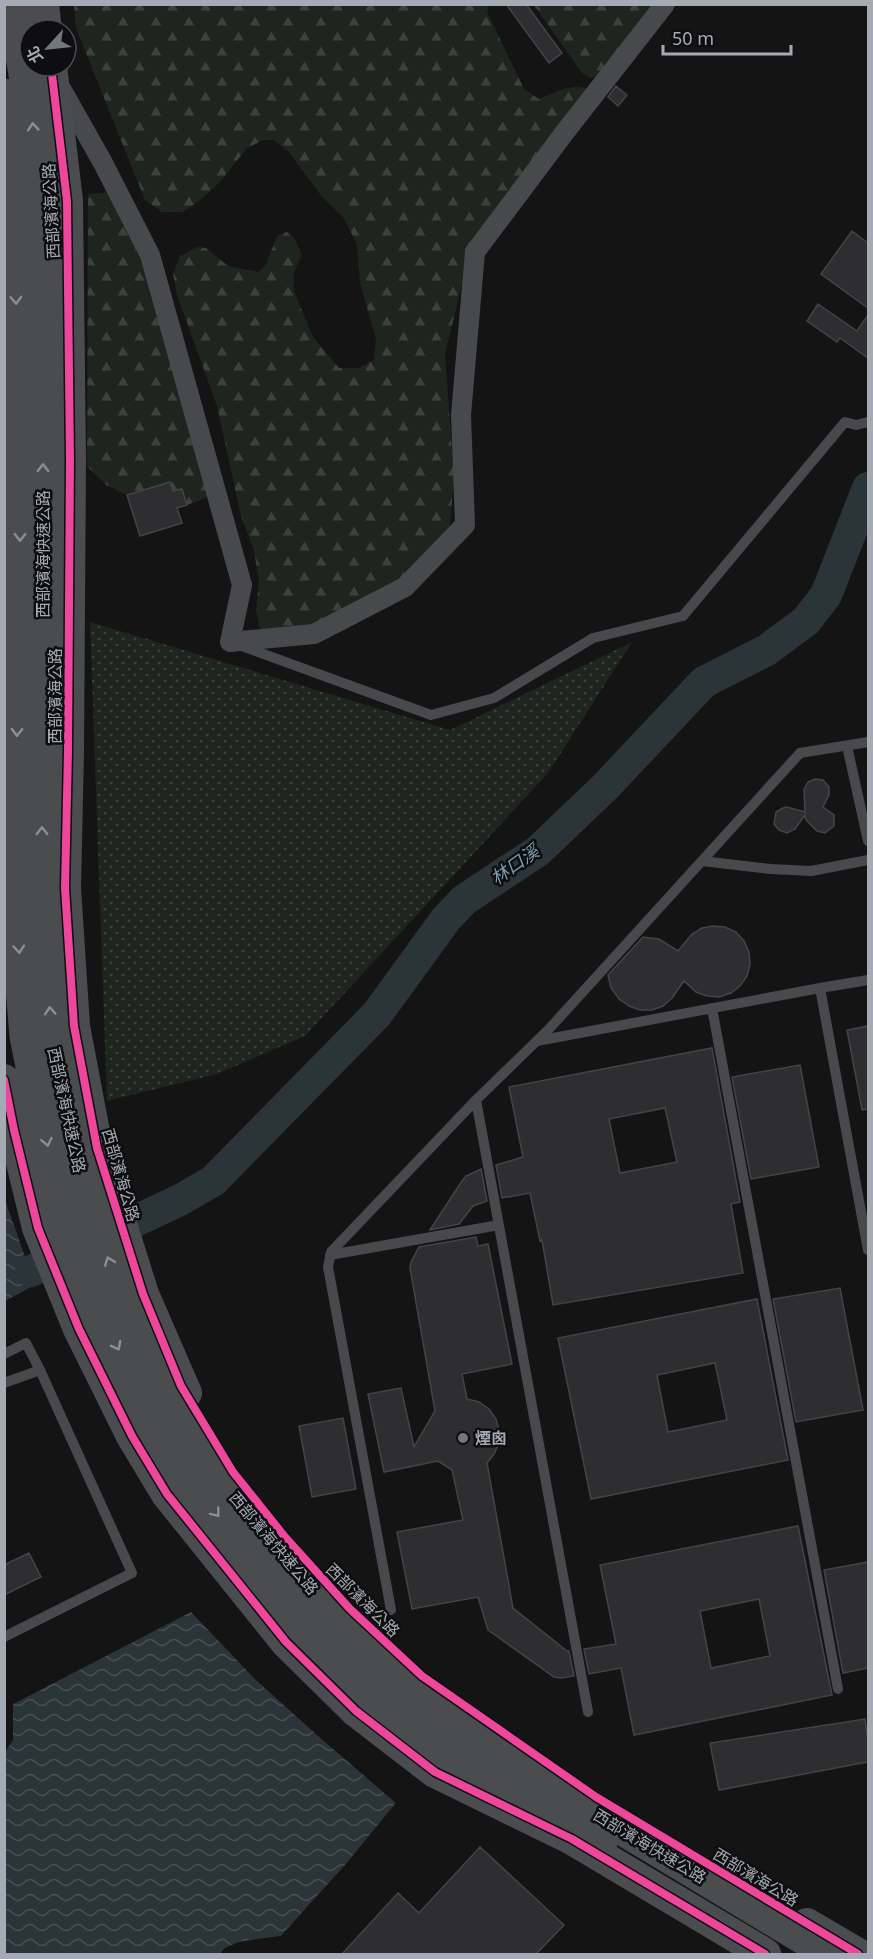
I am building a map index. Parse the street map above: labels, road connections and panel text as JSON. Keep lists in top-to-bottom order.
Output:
{
  "streets": {
    "highway": ["西部濱海快速公路"],
    "main road": ["西部濱海公路"]
  },
  "water": ["林口溪"],
  "places": ["煙囪"],
  "scale_bar": "50 m",
  "north": "bottom left"
}
